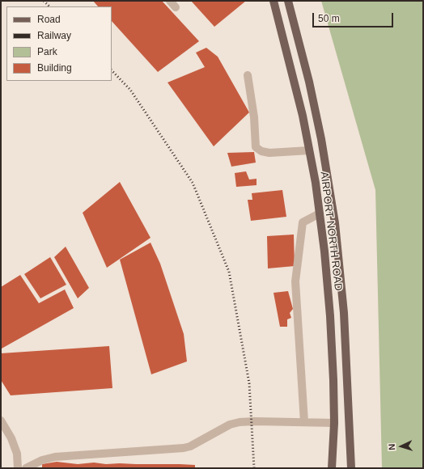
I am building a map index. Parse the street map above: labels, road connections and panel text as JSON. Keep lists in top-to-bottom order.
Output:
{
  "streets": {
    "main road": ["AIRPORT NORTH ROAD"]
  },
  "legend": [
    "Road",
    "Railway",
    "Park",
    "Building"
  ],
  "scale_bar": "50 m",
  "north": "left"
}
